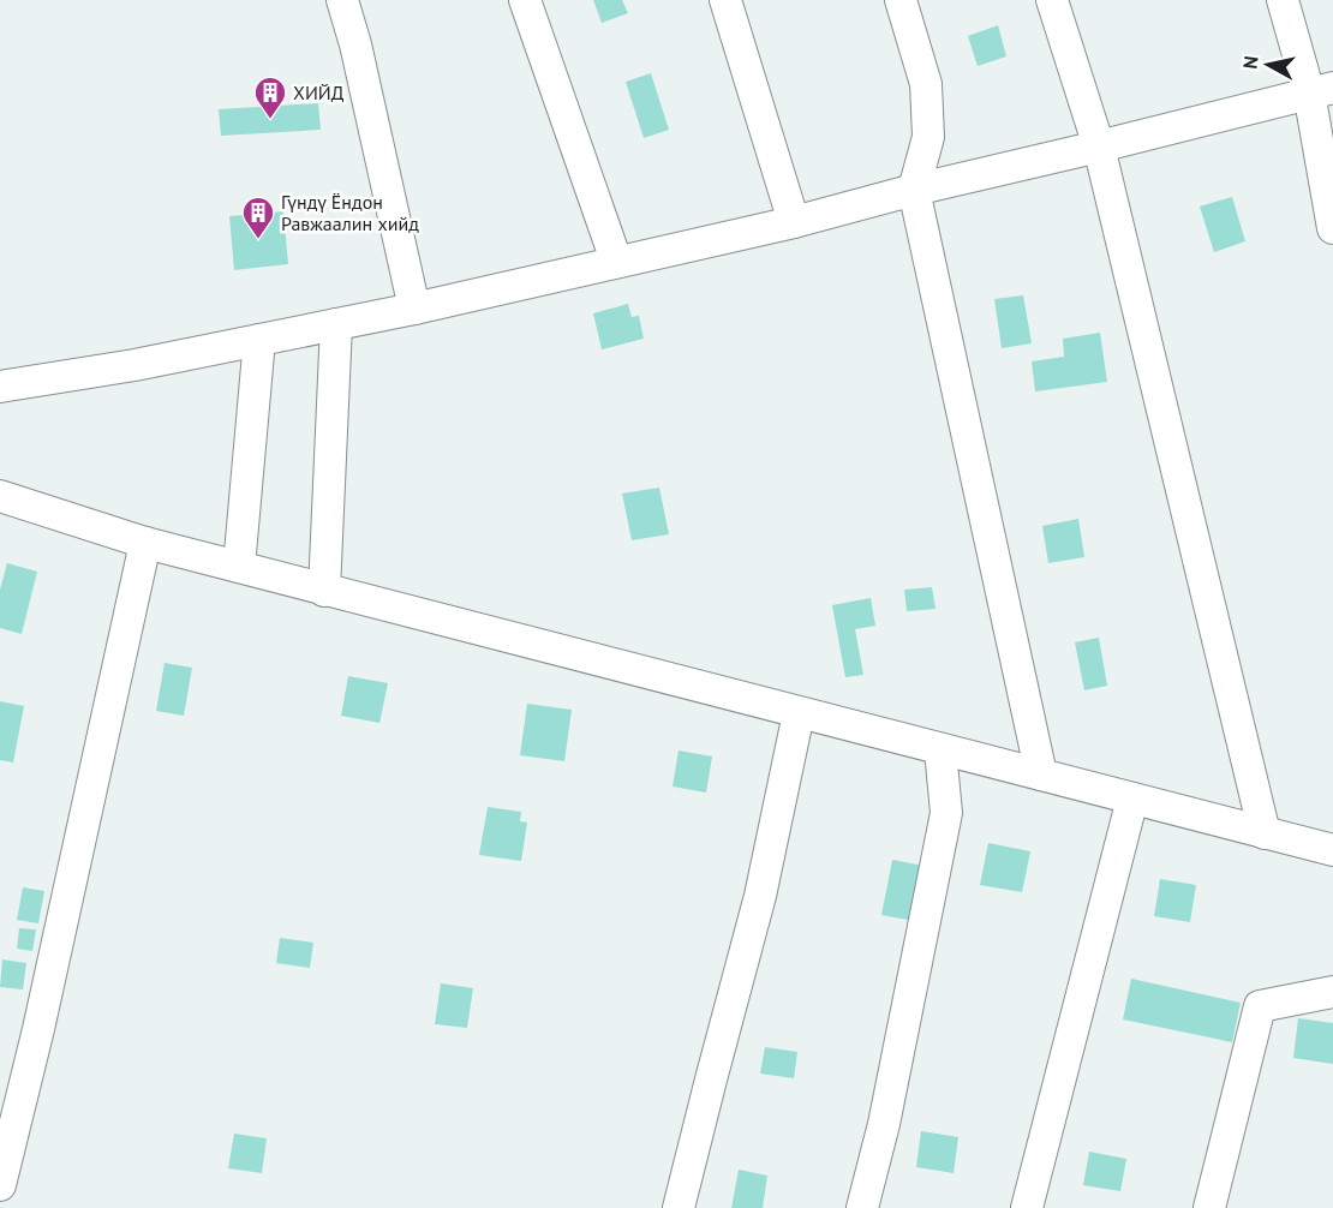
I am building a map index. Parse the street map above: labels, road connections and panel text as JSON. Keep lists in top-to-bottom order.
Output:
{
  "places": {
    "building": ["ХИЙД", "Гүндү Ёндон Равжаалин хийд"]
  },
  "north": "left"
}
